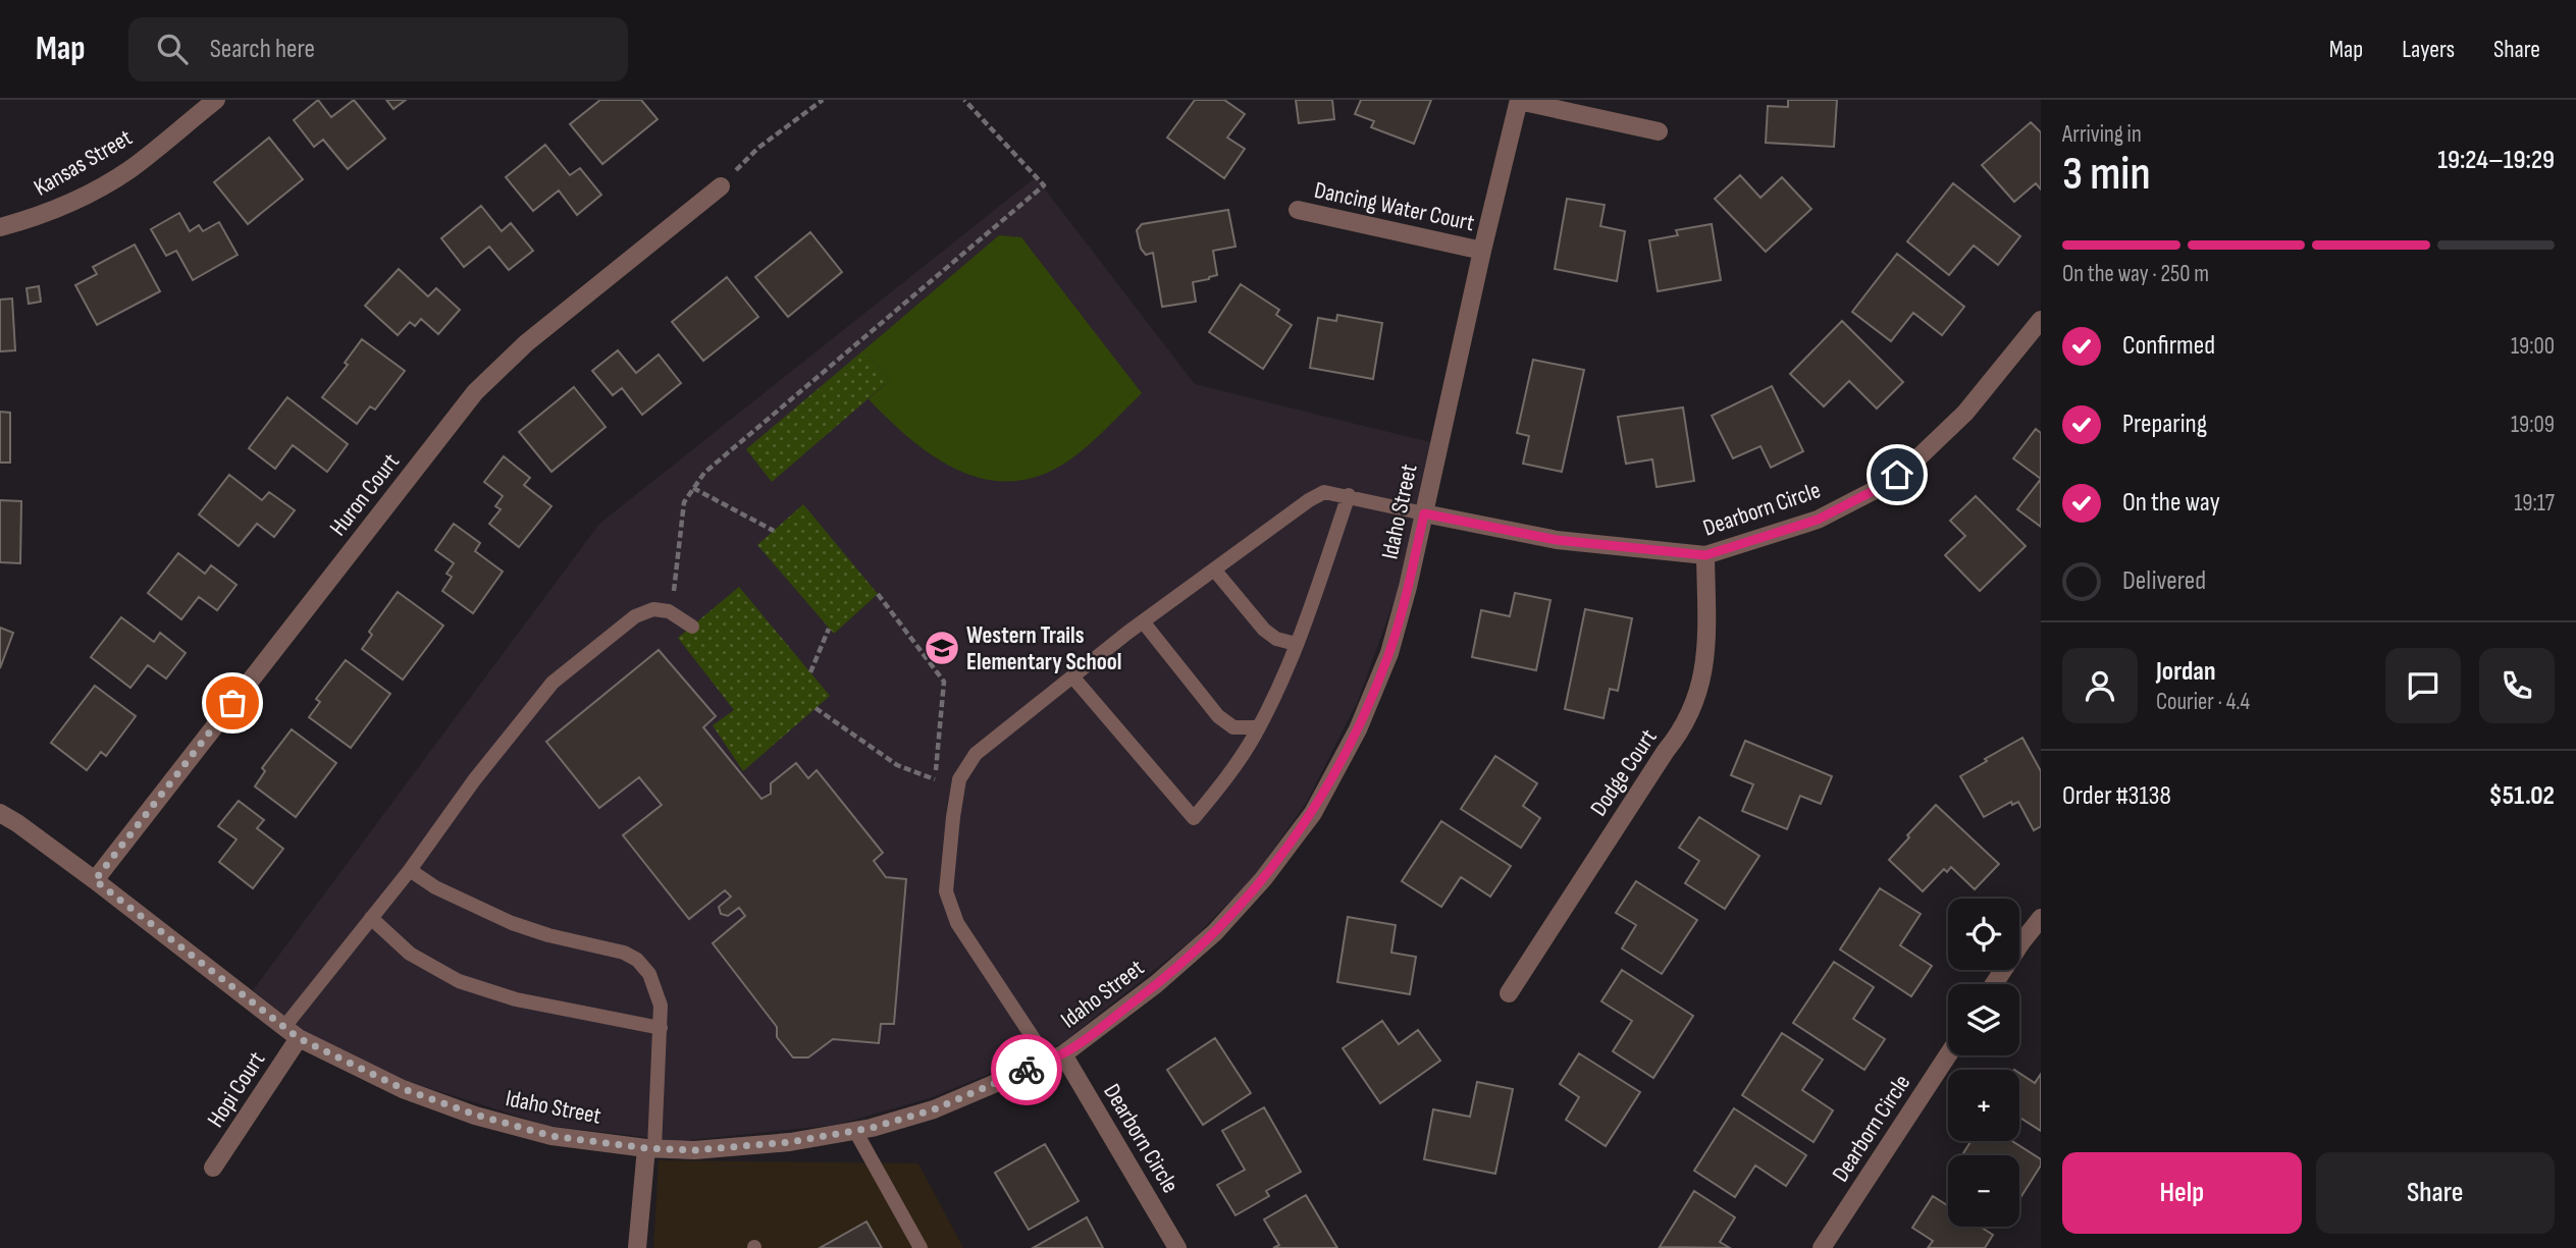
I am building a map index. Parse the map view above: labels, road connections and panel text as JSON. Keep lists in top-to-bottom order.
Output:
{
  "streets": {
    "street": [
      "Kansas Street",
      "Dancing Water Court",
      "Huron Court",
      "Dearborn Circle",
      "Idaho Street",
      "Dodge Court",
      "Hopi Court"
    ]
  },
  "crossings": [
    ["Dancing Water Court", "Idaho Street"],
    ["Huron Court", "Idaho Street"],
    ["Dearborn Circle", "Idaho Street"],
    ["Dearborn Circle", "Dodge Court"],
    ["Idaho Street", "Hopi Court"]
  ],
  "places": {
    "school or university": ["Western Trails Elementary School"]
  },
  "page": {
    "header": "Map",
    "search": "Search here",
    "nav": ["Map", "Layers", "Share"],
    "heading": ["3 min", "Arriving in", "19:24–19:29"],
    "panel": [
      "Jordan",
      "Courier · 4.4",
      "Order #3138",
      "$51.02"
    ],
    "bar": "On the way · 250 m",
    "list": [
      ["Confirmed", "19:00"],
      ["Preparing", "19:09"],
      ["On the way", "19:17"],
      "Delivered"
    ],
    "map_buttons": ["+", "−"],
    "buttons": ["Help", "Share"]
  }
}
